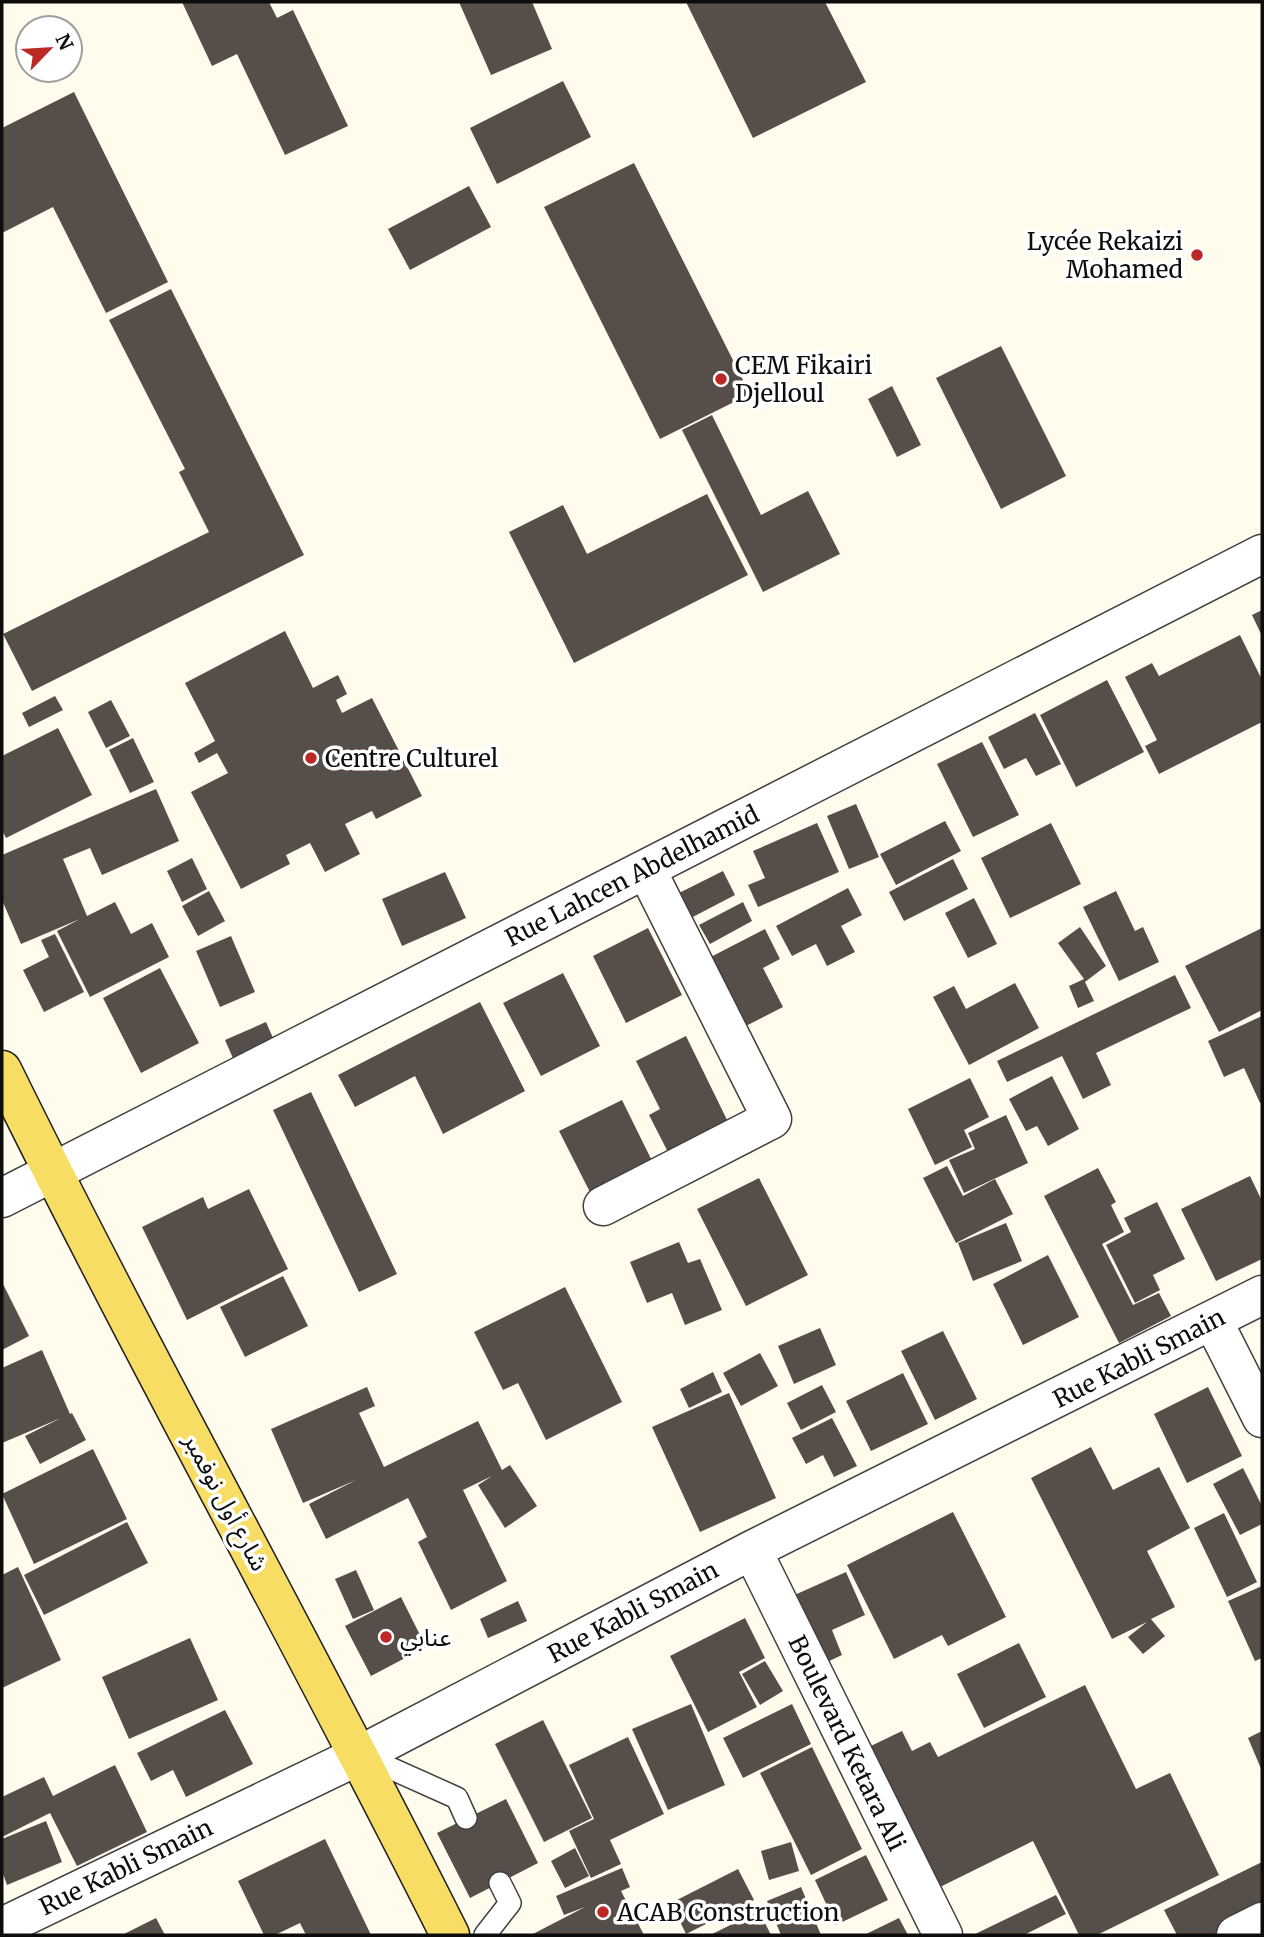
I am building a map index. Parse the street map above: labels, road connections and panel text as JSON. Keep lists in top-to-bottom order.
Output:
{
  "streets": {
    "main road": ["شارع أول نوفمبر"],
    "street": ["Rue Lahcen Abdelhamid", "Rue Kabli Smain", "Boulevard Ketara Ali"]
  },
  "crossings": [
    ["Rue Lahcen Abdelhamid", "شارع أول نوفمبر"],
    ["Rue Kabli Smain", "شارع أول نوفمبر"],
    ["Rue Kabli Smain", "Boulevard Ketara Ali"]
  ],
  "places": [
    "Lycée Rekaizi Mohamed",
    "CEM Fikairi Djelloul",
    "Centre Culturel",
    "عنابي",
    "ACAB Construction"
  ],
  "north": "top right"
}
